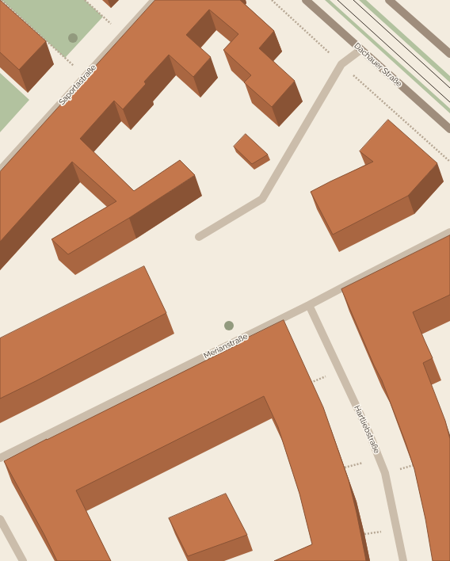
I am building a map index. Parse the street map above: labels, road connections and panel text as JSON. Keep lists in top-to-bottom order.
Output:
{
  "streets": {
    "main road": ["Dachauer Straße"],
    "street": ["Saportastraße", "Merianstraße", "Hartliebstraße"]
  },
  "crossings": [
    ["Merianstraße", "Hartliebstraße"]
  ]
}
